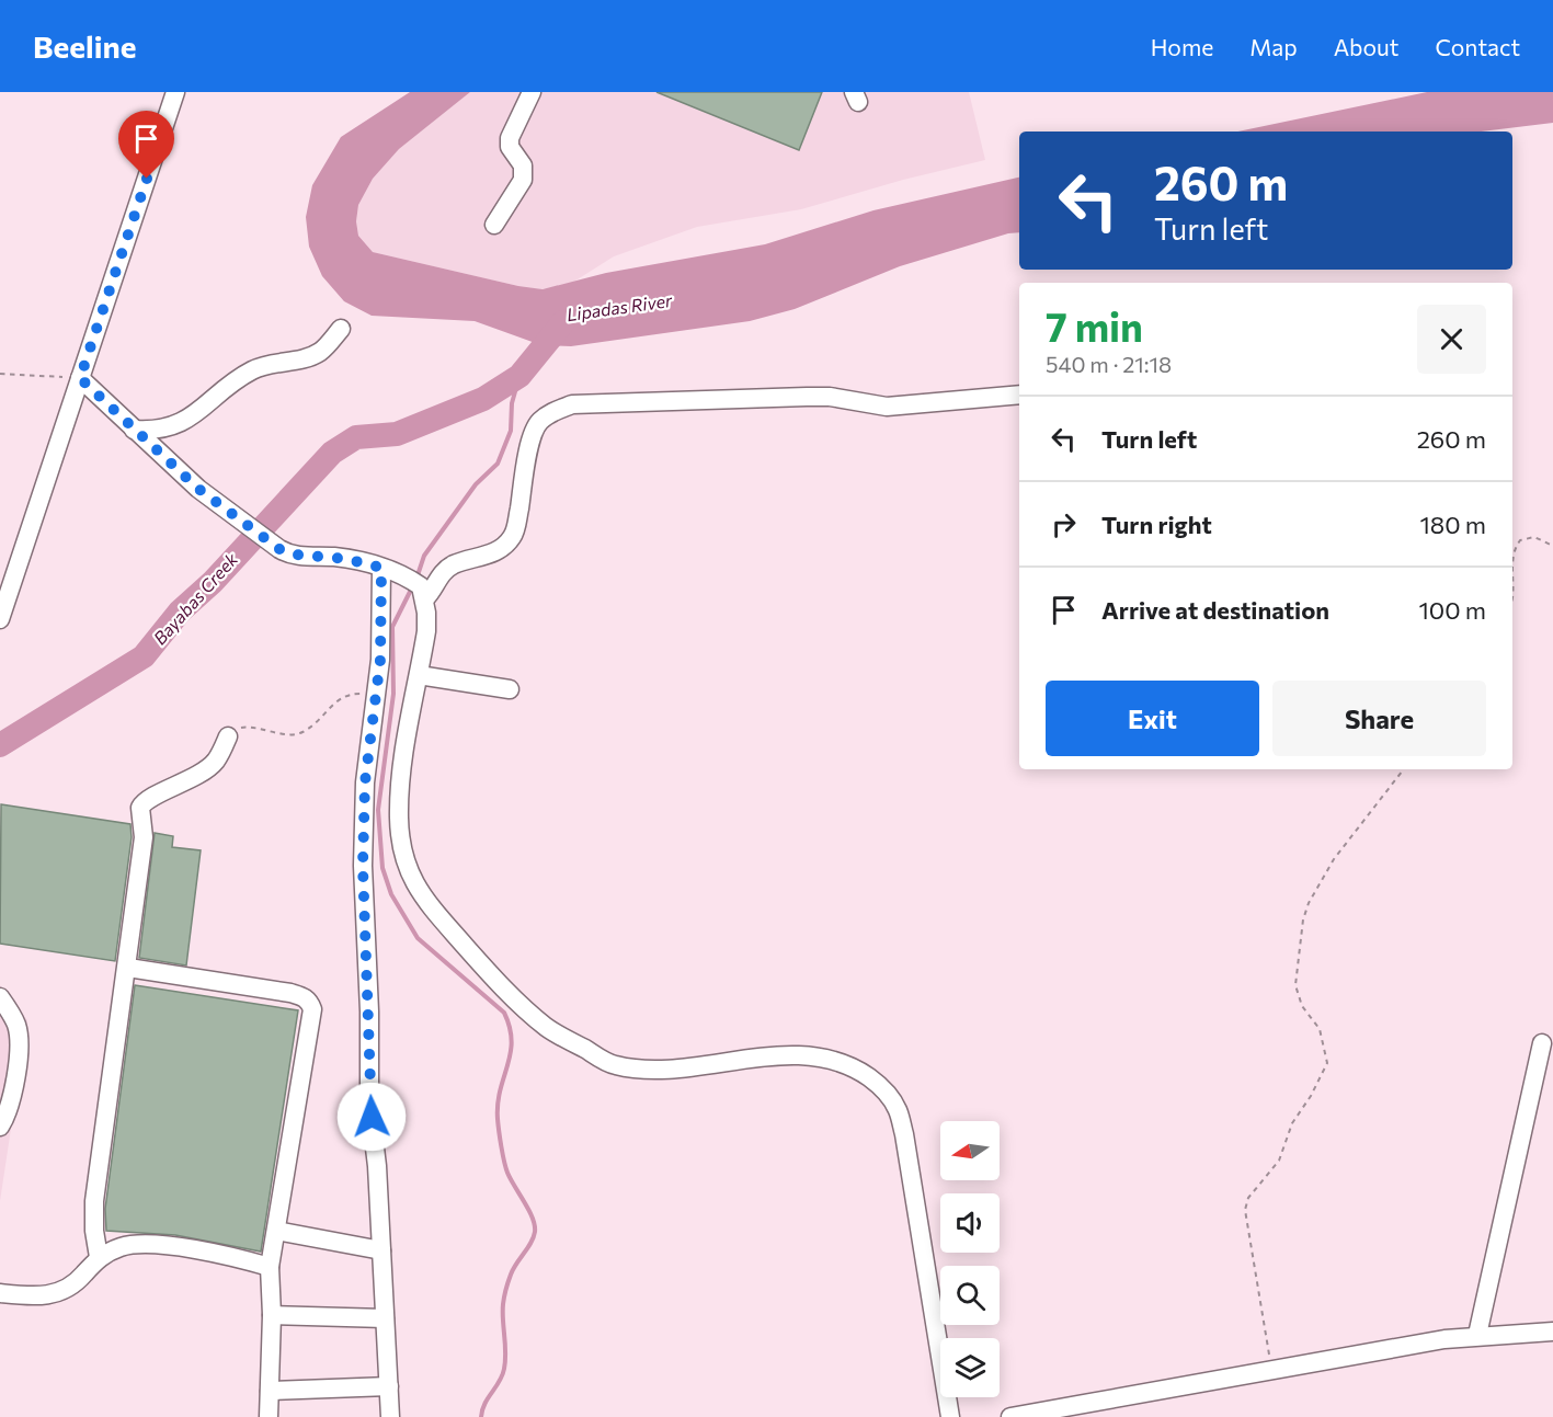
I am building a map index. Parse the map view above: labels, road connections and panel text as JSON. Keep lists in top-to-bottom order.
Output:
{
  "water": ["Lipadas River", "Bayabas Creek"],
  "north": "left",
  "page": {
    "header": "Beeline",
    "nav": [
      "Home",
      "Map",
      "About",
      "Contact"
    ],
    "turn": ["260 m", "Turn left"],
    "heading": ["7 min", "540 m · 21:18"],
    "list": [
      {
        "name": "Turn left",
        "value": "260 m"
      },
      {
        "name": "Turn right",
        "value": "180 m"
      },
      {
        "name": "Arrive at destination",
        "value": "100 m"
      }
    ],
    "buttons": ["Exit", "Share"]
  }
}
